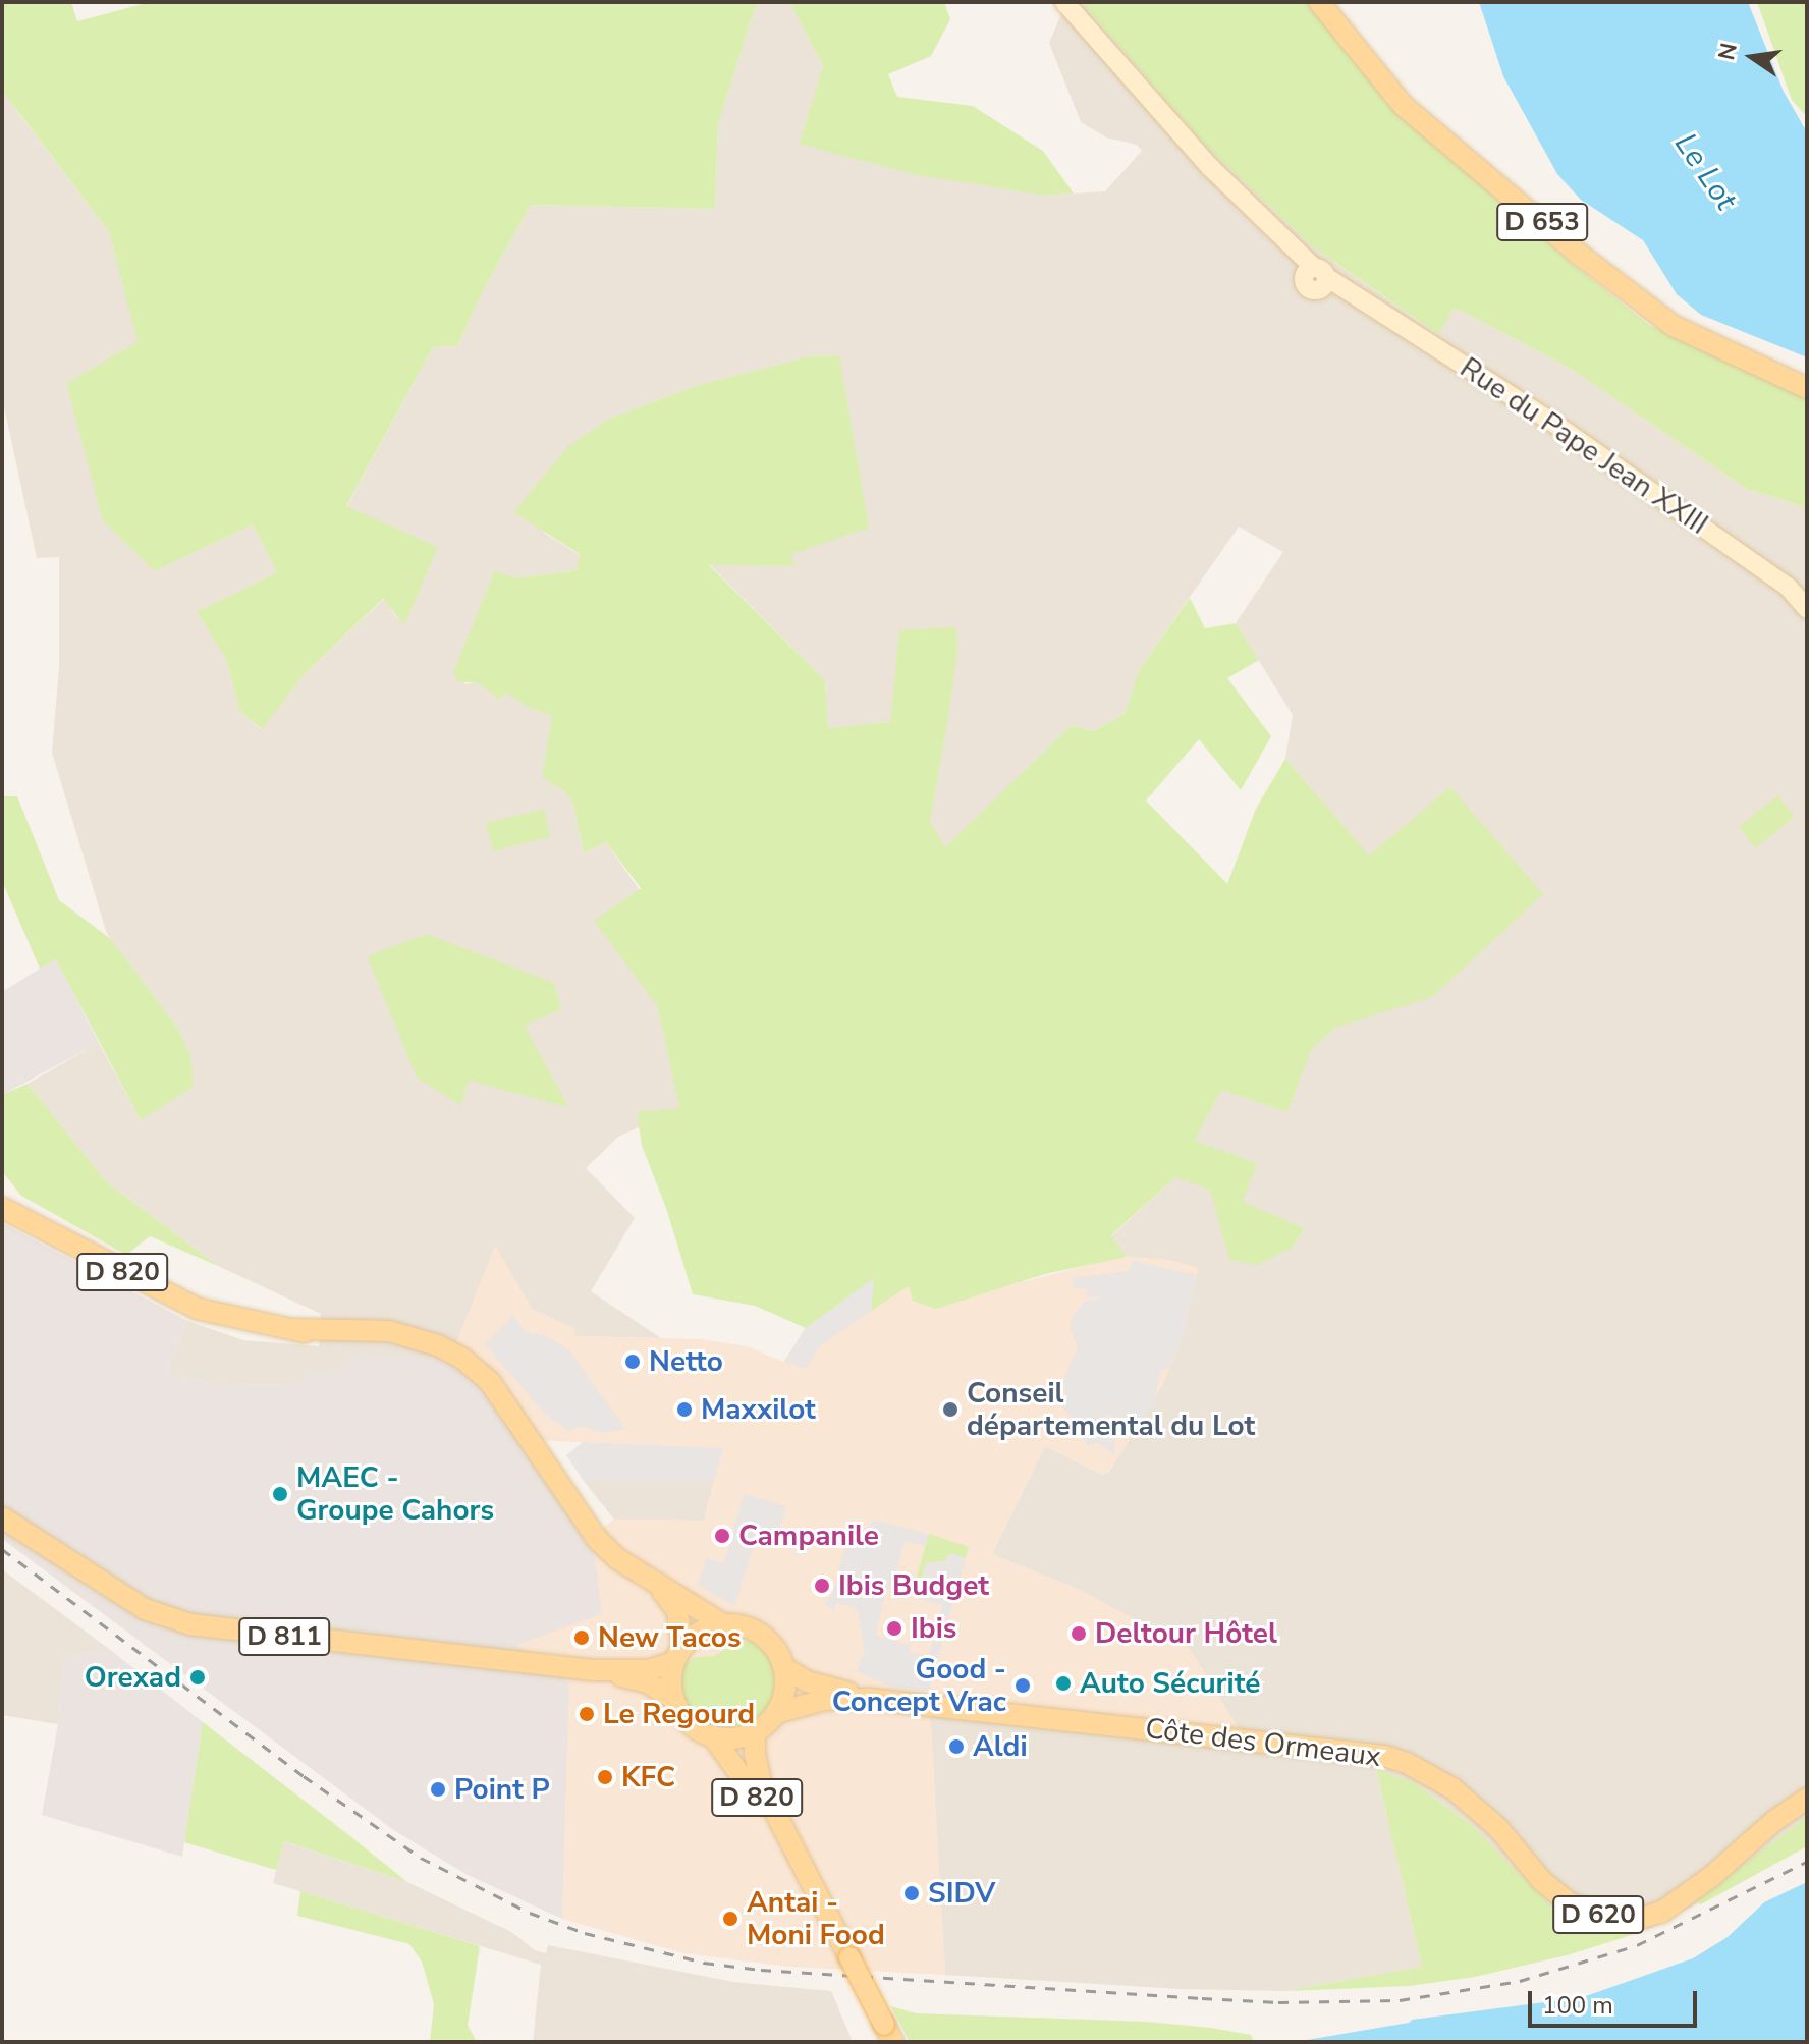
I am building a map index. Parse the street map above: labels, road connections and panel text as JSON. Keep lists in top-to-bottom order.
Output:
{
  "streets": {
    "main road": [
      "D 653",
      "D 820",
      "D 811",
      "Côte des Ormeaux",
      "D 620"
    ],
    "street": ["Rue du Pape Jean XXIII"]
  },
  "crossings": [
    ["D 820", "D 811"],
    ["D 820", "Côte des Ormeaux"],
    ["D 811", "Côte des Ormeaux"]
  ],
  "water": ["Le Lot"],
  "places": [
    "Netto",
    "Maxxilot",
    "Conseil départemental du Lot",
    "MAEC - Groupe Cahors",
    "Campanile",
    "Ibis Budget",
    "Ibis",
    "Deltour Hôtel",
    "New Tacos",
    "Orexad",
    "Auto Sécurité",
    "Good - Concept Vrac",
    "Le Regourd",
    "Aldi",
    "KFC",
    "Point P",
    "SIDV",
    "Antai - Moni Food"
  ],
  "scale_bar": "100 m",
  "north": "left"
}
